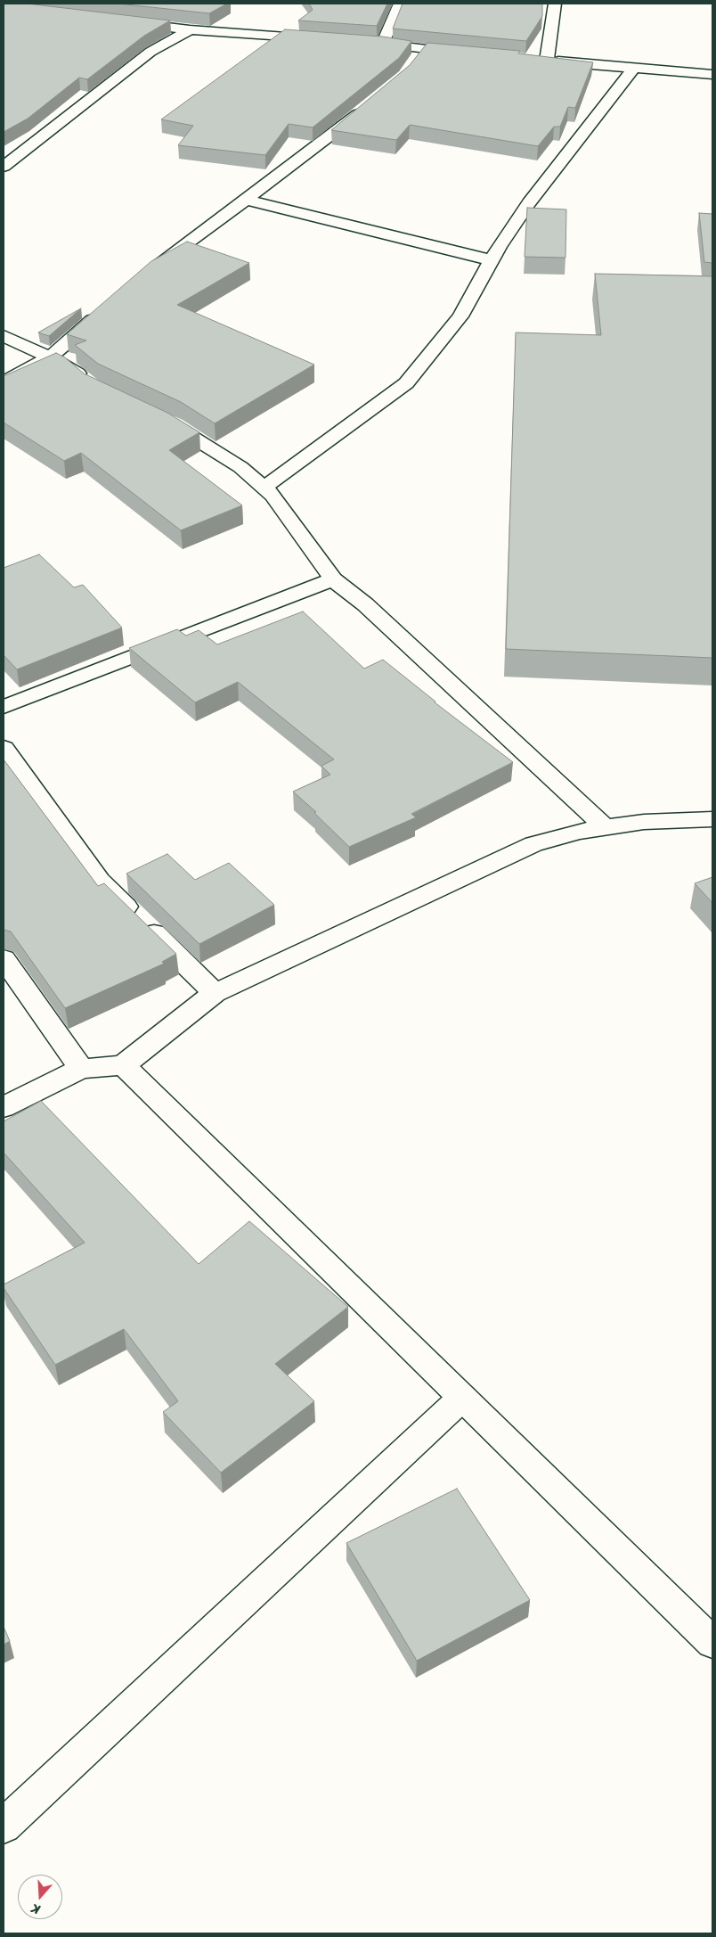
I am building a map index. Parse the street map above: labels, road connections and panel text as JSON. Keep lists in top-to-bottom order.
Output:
{
  "north": "bottom"
}
